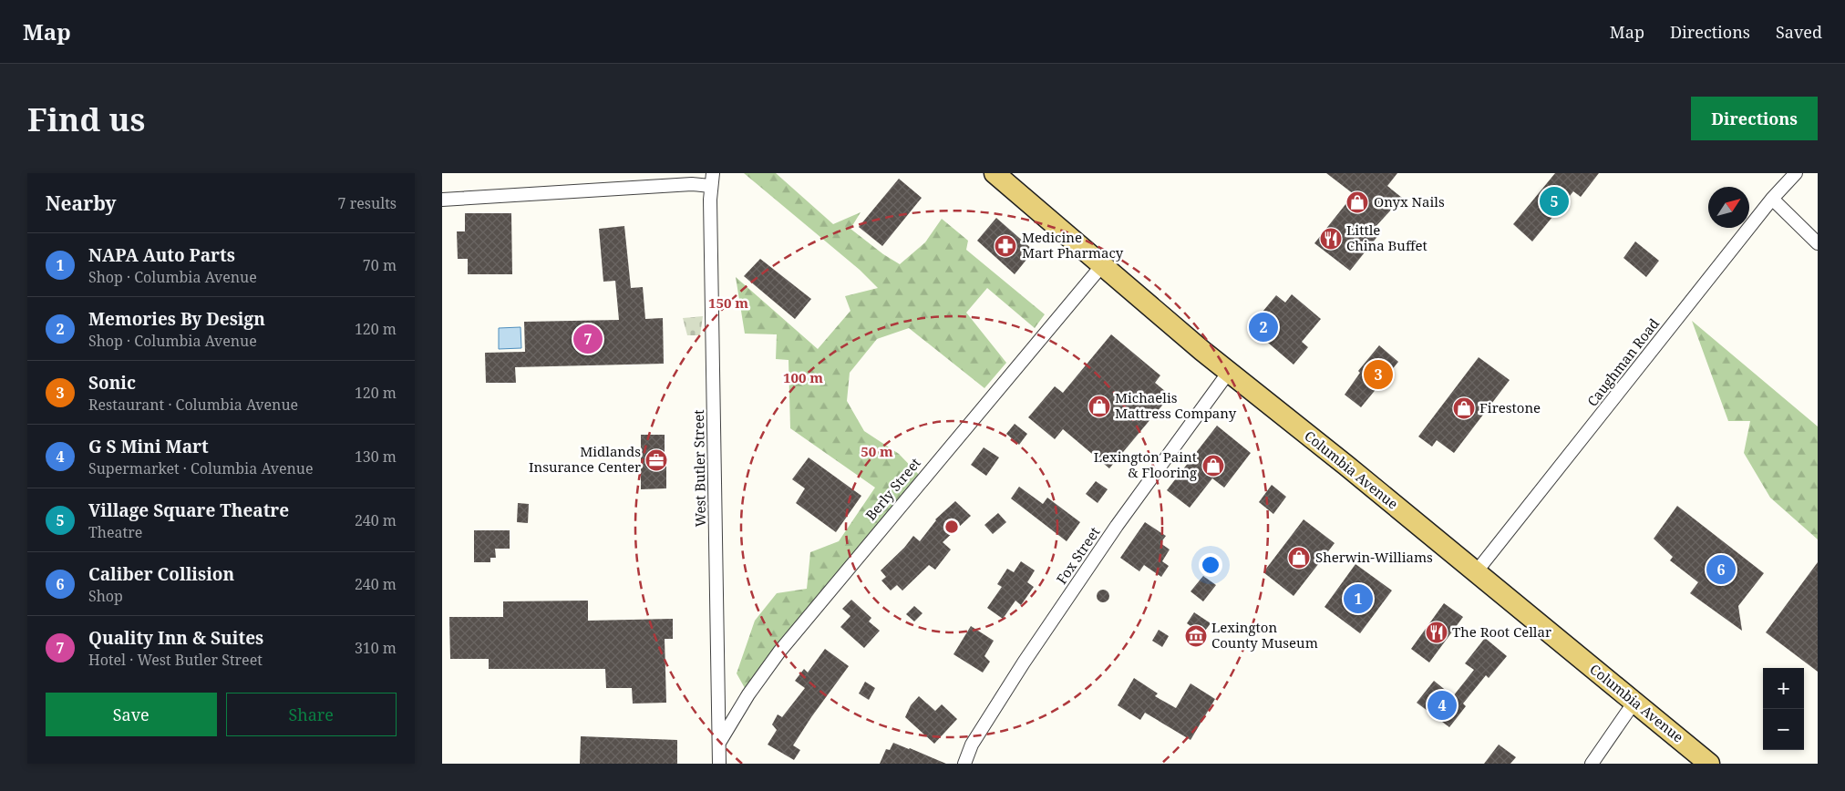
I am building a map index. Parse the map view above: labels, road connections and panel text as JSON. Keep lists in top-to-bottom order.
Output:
{
  "streets": {
    "main road": ["Columbia Avenue"],
    "street": [
      "Caughman Road",
      "West Butler Street",
      "Berly Street",
      "Fox Street"
    ]
  },
  "crossings": [
    ["Caughman Road", "Columbia Avenue"],
    ["West Butler Street", "Berly Street"],
    ["Columbia Avenue", "Berly Street"],
    ["Columbia Avenue", "Fox Street"]
  ],
  "places": {
    "shop": [
      "Onyx Nails",
      "Michaelis Mattress Company",
      "Firestone",
      "Lexington Paint & Flooring",
      "Sherwin-Williams"
    ],
    "restaurant": ["Little China Buffet", "The Root Cellar"],
    "pharmacy": ["Medicine Mart Pharmacy"],
    "office": ["Midlands Insurance Center"],
    "museum": ["Lexington County Museum"]
  },
  "north": "top right",
  "page": {
    "header": "Map",
    "nav": ["Map", "Directions", "Saved"],
    "buttons": [
      "Directions",
      ["Save", "Share"]
    ],
    "title": "Find us",
    "heading": ["Nearby", "7 results"],
    "pins": [
      "5",
      "2",
      "7",
      "3",
      "6",
      "1",
      "4"
    ],
    "list": [
      {
        "mark": "1",
        "name": "NAPA Auto Parts",
        "note": "Shop · Columbia Avenue",
        "value": "70 m"
      },
      {
        "mark": "2",
        "name": "Memories By Design",
        "note": "Shop · Columbia Avenue",
        "value": "120 m"
      },
      {
        "mark": "3",
        "name": "Sonic",
        "note": "Restaurant · Columbia Avenue",
        "value": "120 m"
      },
      {
        "mark": "4",
        "name": "G S Mini Mart",
        "note": "Supermarket · Columbia Avenue",
        "value": "130 m"
      },
      {
        "mark": "5",
        "name": "Village Square Theatre",
        "note": "Theatre",
        "value": "240 m"
      },
      {
        "mark": "6",
        "name": "Caliber Collision",
        "note": "Shop",
        "value": "240 m"
      },
      {
        "mark": "7",
        "name": "Quality Inn & Suites",
        "note": "Hotel · West Butler Street",
        "value": "310 m"
      }
    ],
    "map_buttons": ["+", "−"]
  },
  "rings": ["150 m", "100 m", "50 m"]
}
